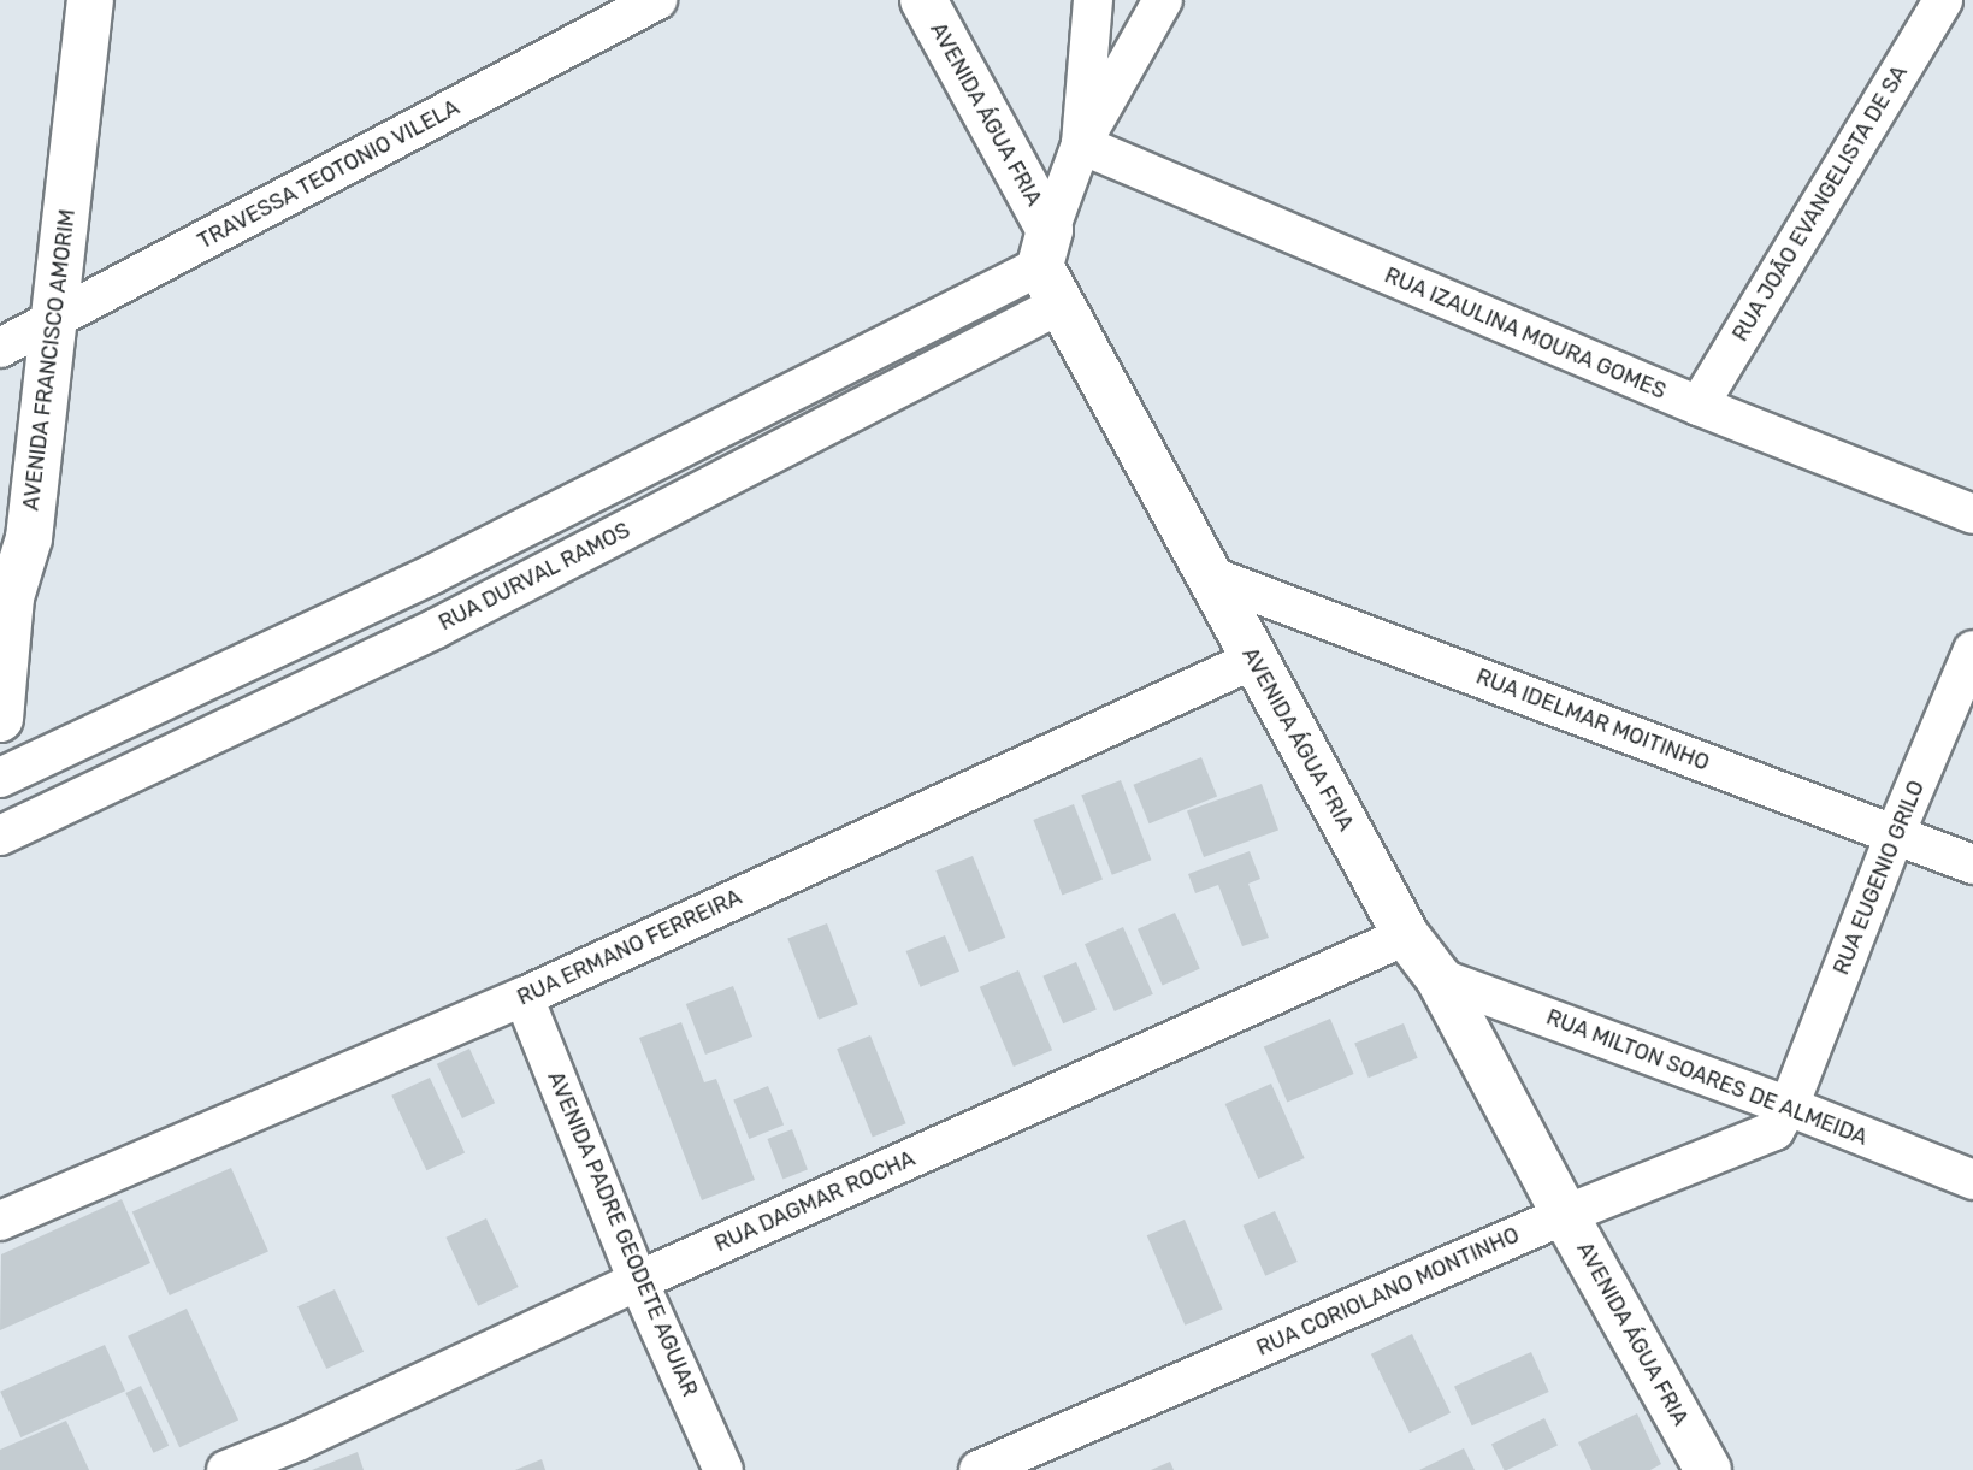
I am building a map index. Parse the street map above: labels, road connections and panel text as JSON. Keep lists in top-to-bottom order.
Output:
{
  "streets": {
    "street": [
      "AVENIDA ÁGUA FRIA",
      "TRAVESSA TEOTONIO VILELA",
      "RUA JOÃO EVANGELISTA DE SA",
      "RUA IZAULINA MOURA GOMES",
      "AVENIDA FRANCISCO AMORIM",
      "RUA DURVAL RAMOS",
      "RUA IDELMAR MOITINHO",
      "RUA EUGENIO GRILO",
      "RUA ERMANO FERREIRA",
      "RUA MILTON SOARES DE ALMEIDA",
      "RUA DAGMAR ROCHA",
      "AVENIDA PADRE GEODETE AGUIAR",
      "RUA CORIOLANO MONTINHO"
    ]
  },
  "crossings": [
    ["AVENIDA ÁGUA FRIA", "RUA DURVAL RAMOS"],
    ["AVENIDA ÁGUA FRIA", "RUA IDELMAR MOITINHO"],
    ["AVENIDA ÁGUA FRIA", "RUA ERMANO FERREIRA"],
    ["AVENIDA ÁGUA FRIA", "RUA MILTON SOARES DE ALMEIDA"],
    ["AVENIDA ÁGUA FRIA", "RUA DAGMAR ROCHA"],
    ["AVENIDA ÁGUA FRIA", "RUA CORIOLANO MONTINHO"],
    ["TRAVESSA TEOTONIO VILELA", "AVENIDA FRANCISCO AMORIM"],
    ["RUA JOÃO EVANGELISTA DE SA", "RUA IZAULINA MOURA GOMES"],
    ["RUA IDELMAR MOITINHO", "RUA EUGENIO GRILO"],
    ["RUA EUGENIO GRILO", "RUA MILTON SOARES DE ALMEIDA"],
    ["RUA EUGENIO GRILO", "RUA CORIOLANO MONTINHO"],
    ["RUA ERMANO FERREIRA", "AVENIDA PADRE GEODETE AGUIAR"],
    ["RUA MILTON SOARES DE ALMEIDA", "RUA CORIOLANO MONTINHO"],
    ["RUA DAGMAR ROCHA", "AVENIDA PADRE GEODETE AGUIAR"]
  ]
}
